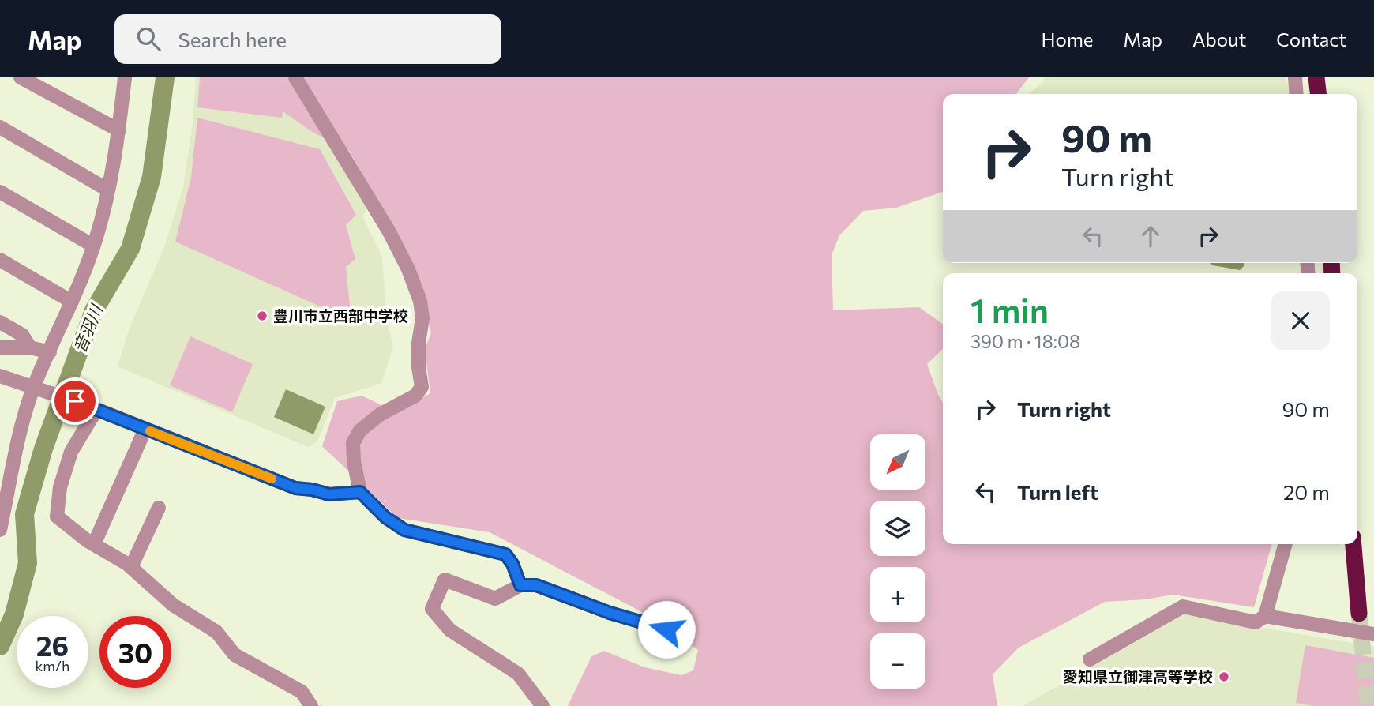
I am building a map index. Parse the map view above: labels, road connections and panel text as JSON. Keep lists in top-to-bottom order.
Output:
{
  "water": ["音羽川"],
  "places": ["豊川市立西部中学校", "愛知県立御津高等学校"],
  "north": "bottom left",
  "page": {
    "header": "Map",
    "search": "Search here",
    "nav": [
      "Home",
      "Map",
      "About",
      "Contact"
    ],
    "turn": ["90 m", "Turn right"],
    "heading": ["1 min", "390 m · 18:08"],
    "list": [
      {
        "name": "Turn right",
        "value": "90 m"
      },
      {
        "name": "Turn left",
        "value": "20 m"
      }
    ],
    "map_buttons": ["+", "−"],
    "speed": "26 km/h",
    "limit": "30"
  }
}
